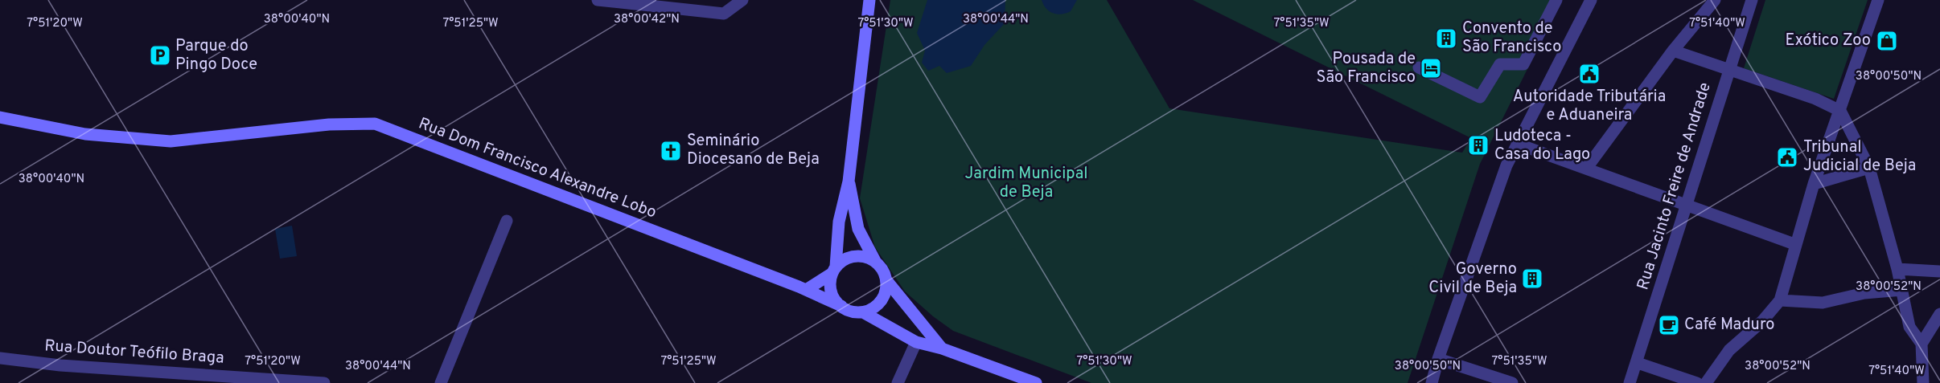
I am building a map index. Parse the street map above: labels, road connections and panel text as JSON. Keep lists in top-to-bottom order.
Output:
{
  "streets": {
    "main road": ["Rua Dom Francisco Alexandre Lobo"],
    "street": ["Rua Jacinto Freire de Andrade", "Rua Doutor Teófilo Braga"]
  },
  "parks": ["Jardim Municipal de Beja"],
  "places": {
    "building": ["Convento de São Francisco", "Ludoteca - Casa do Lago", "Governo Civil de Beja"],
    "shop": ["Exótico Zoo"],
    "parking": ["Parque do Pingo Doce"],
    "hotel": ["Pousada de São Francisco"],
    "public building": ["Autoridade Tributária e Aduaneira", "Tribunal Judicial de Beja"],
    "church": ["Seminário Diocesano de Beja"],
    "cafe": ["Café Maduro"]
  },
  "coordinates": [
    "38°00'40\"N",
    "38°00'42\"N",
    "38°00'44\"N",
    "7°51'20\"W",
    "7°51'25\"W",
    "7°51'30\"W",
    "7°51'35\"W",
    "7°51'40\"W",
    "38°00'50\"N",
    "38°00'52\"N"
  ]
}
